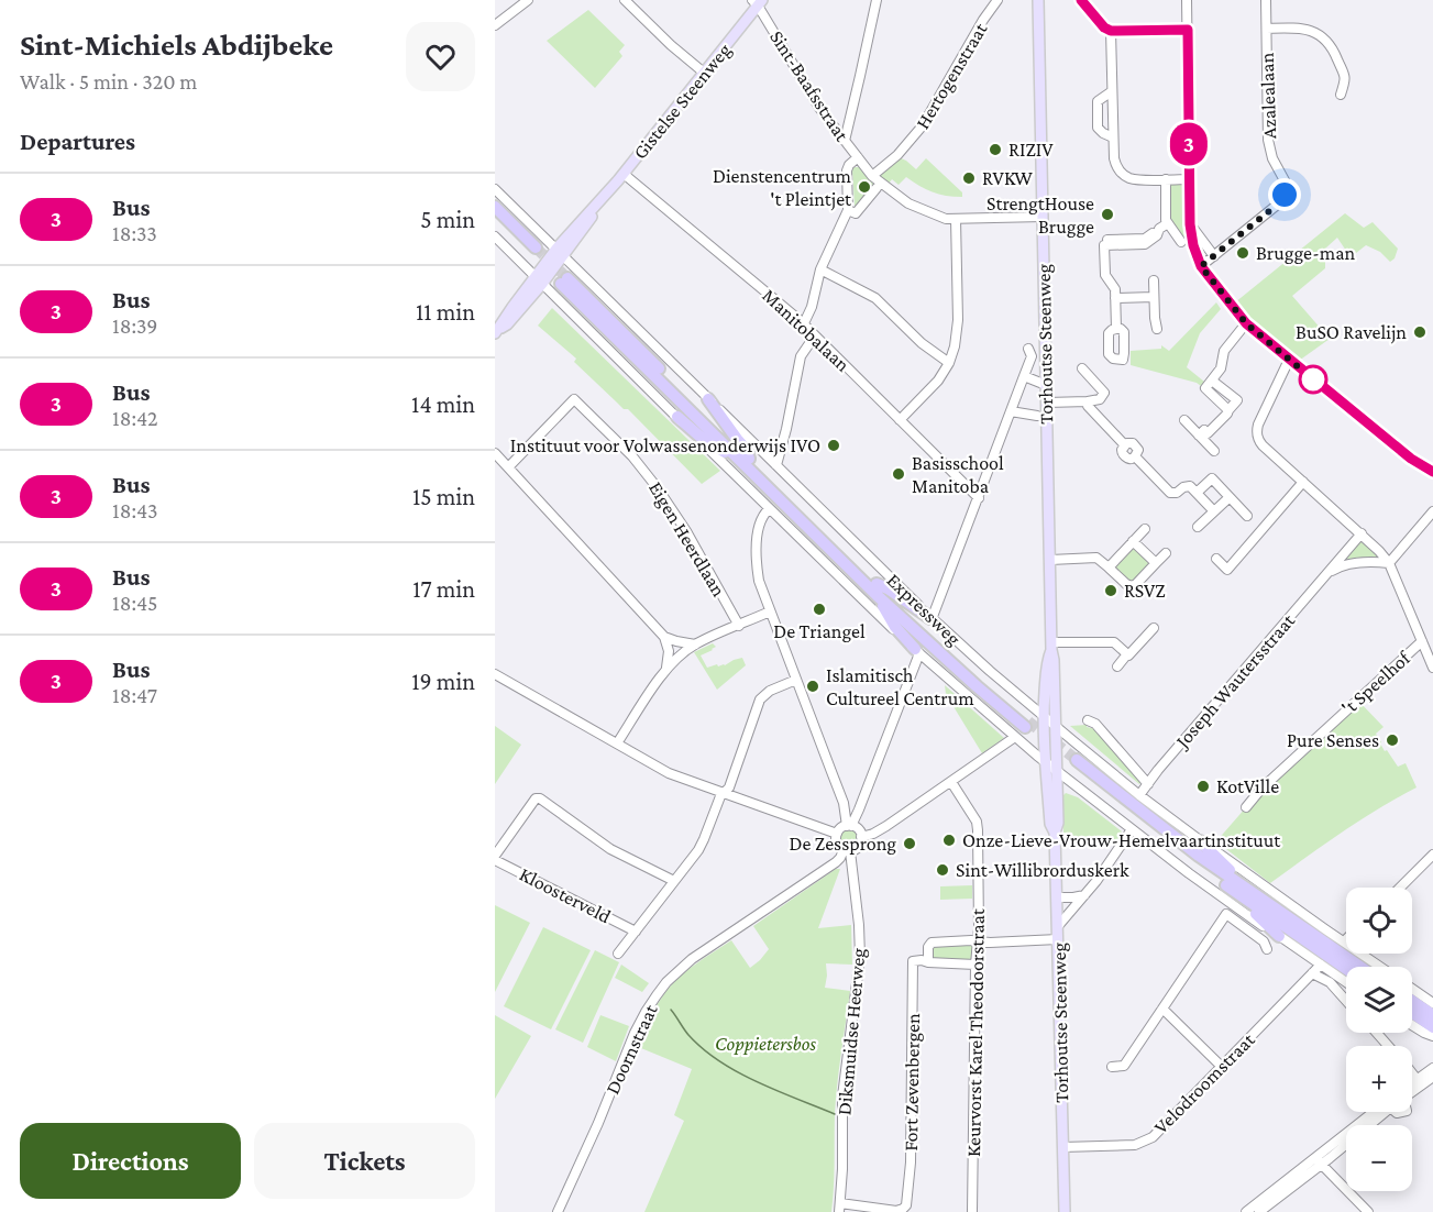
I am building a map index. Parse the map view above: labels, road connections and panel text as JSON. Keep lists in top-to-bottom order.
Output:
{
  "streets": {
    "highway": ["Expressweg"],
    "main road": ["Gistelse Steenweg", "Torhoutse Steenweg"],
    "street": [
      "Hertogenstraat",
      "Sint-Baafsstraat",
      "Azalealaan",
      "Manitobalaan",
      "Eigen Heerdlaan",
      "Joseph Wautersstraat",
      "'t Speelhof",
      "Kloosterveld",
      "Diksmuidse Heerweg",
      "Keurvorst Karel Theodoorstraat",
      "Doornstraat",
      "Fort Zevenbergen",
      "Velodroomstraat"
    ]
  },
  "crossings": [
    ["Hertogenstraat", "Sint-Baafsstraat"],
    ["Sint-Baafsstraat", "Gistelse Steenweg"],
    ["Sint-Baafsstraat", "Torhoutse Steenweg"],
    ["Gistelse Steenweg", "Manitobalaan"],
    ["Gistelse Steenweg", "Expressweg"],
    ["Torhoutse Steenweg", "Expressweg"],
    ["Torhoutse Steenweg", "Fort Zevenbergen"],
    ["Torhoutse Steenweg", "Velodroomstraat"],
    ["Expressweg", "Joseph Wautersstraat"],
    ["Expressweg", "Velodroomstraat"],
    ["Diksmuidse Heerweg", "Doornstraat"],
    ["Diksmuidse Heerweg", "Fort Zevenbergen"],
    ["Keurvorst Karel Theodoorstraat", "Fort Zevenbergen"]
  ],
  "parks": ["Coppietersbos"],
  "places": [
    "RIZIV",
    "RVKW",
    "Dienstencentrum 't Pleintjet",
    "StrengtHouse Brugge",
    "Brugge-man",
    "BuSO Ravelijn",
    "Instituut voor Volwassenonderwijs IVO",
    "Basisschool Manitoba",
    "RSVZ",
    "De Triangel",
    "Islamitisch Cultureel Centrum",
    "Pure Senses",
    "KotVille",
    "Onze-Lieve-Vrouw-Hemelvaartinstituut",
    "De Zessprong",
    "Sint-Willibrorduskerk"
  ],
  "lines": ["bus line 3"],
  "page": {
    "heading": [
      ["Sint-Michiels Abdijbeke", "Walk · 5 min · 320 m"],
      "Departures"
    ],
    "on_map": "3",
    "list": [
      {
        "mark": "3",
        "name": "Bus",
        "note": "18:33",
        "value": "5 min"
      },
      {
        "mark": "3",
        "name": "Bus",
        "note": "18:39",
        "value": "11 min"
      },
      {
        "mark": "3",
        "name": "Bus",
        "note": "18:42",
        "value": "14 min"
      },
      {
        "mark": "3",
        "name": "Bus",
        "note": "18:43",
        "value": "15 min"
      },
      {
        "mark": "3",
        "name": "Bus",
        "note": "18:45",
        "value": "17 min"
      },
      {
        "mark": "3",
        "name": "Bus",
        "note": "18:47",
        "value": "19 min"
      }
    ],
    "map_buttons": ["+", "−"],
    "buttons": ["Directions", "Tickets"]
  }
}
